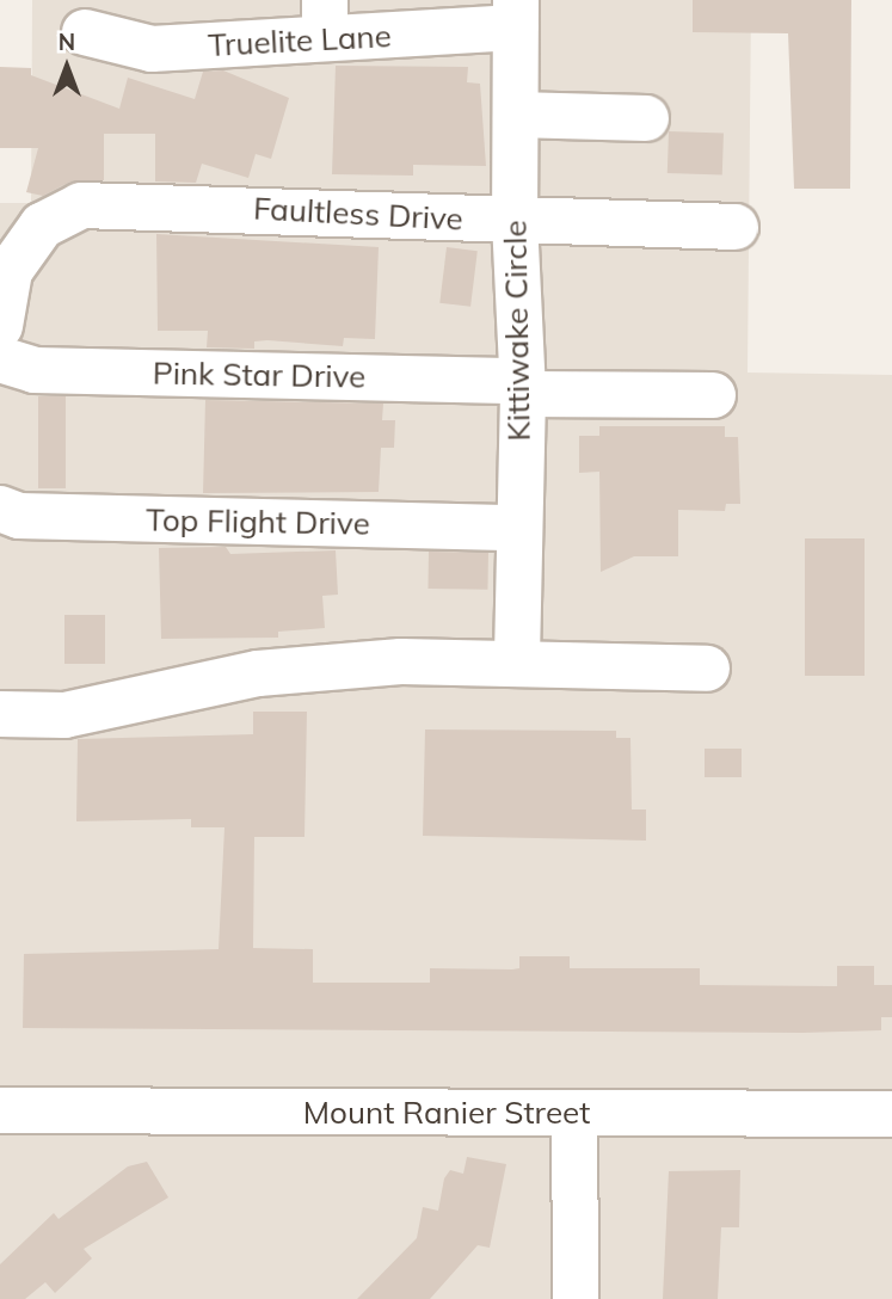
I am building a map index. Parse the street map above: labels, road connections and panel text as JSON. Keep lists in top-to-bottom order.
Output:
{
  "streets": {
    "street": [
      "Truelite Lane",
      "Faultless Drive",
      "Kittiwake Circle",
      "Pink Star Drive",
      "Top Flight Drive",
      "Mount Ranier Street"
    ]
  },
  "crossings": [
    ["Truelite Lane", "Kittiwake Circle"],
    ["Faultless Drive", "Kittiwake Circle"],
    ["Kittiwake Circle", "Pink Star Drive"],
    ["Kittiwake Circle", "Top Flight Drive"]
  ],
  "north": "top"
}
